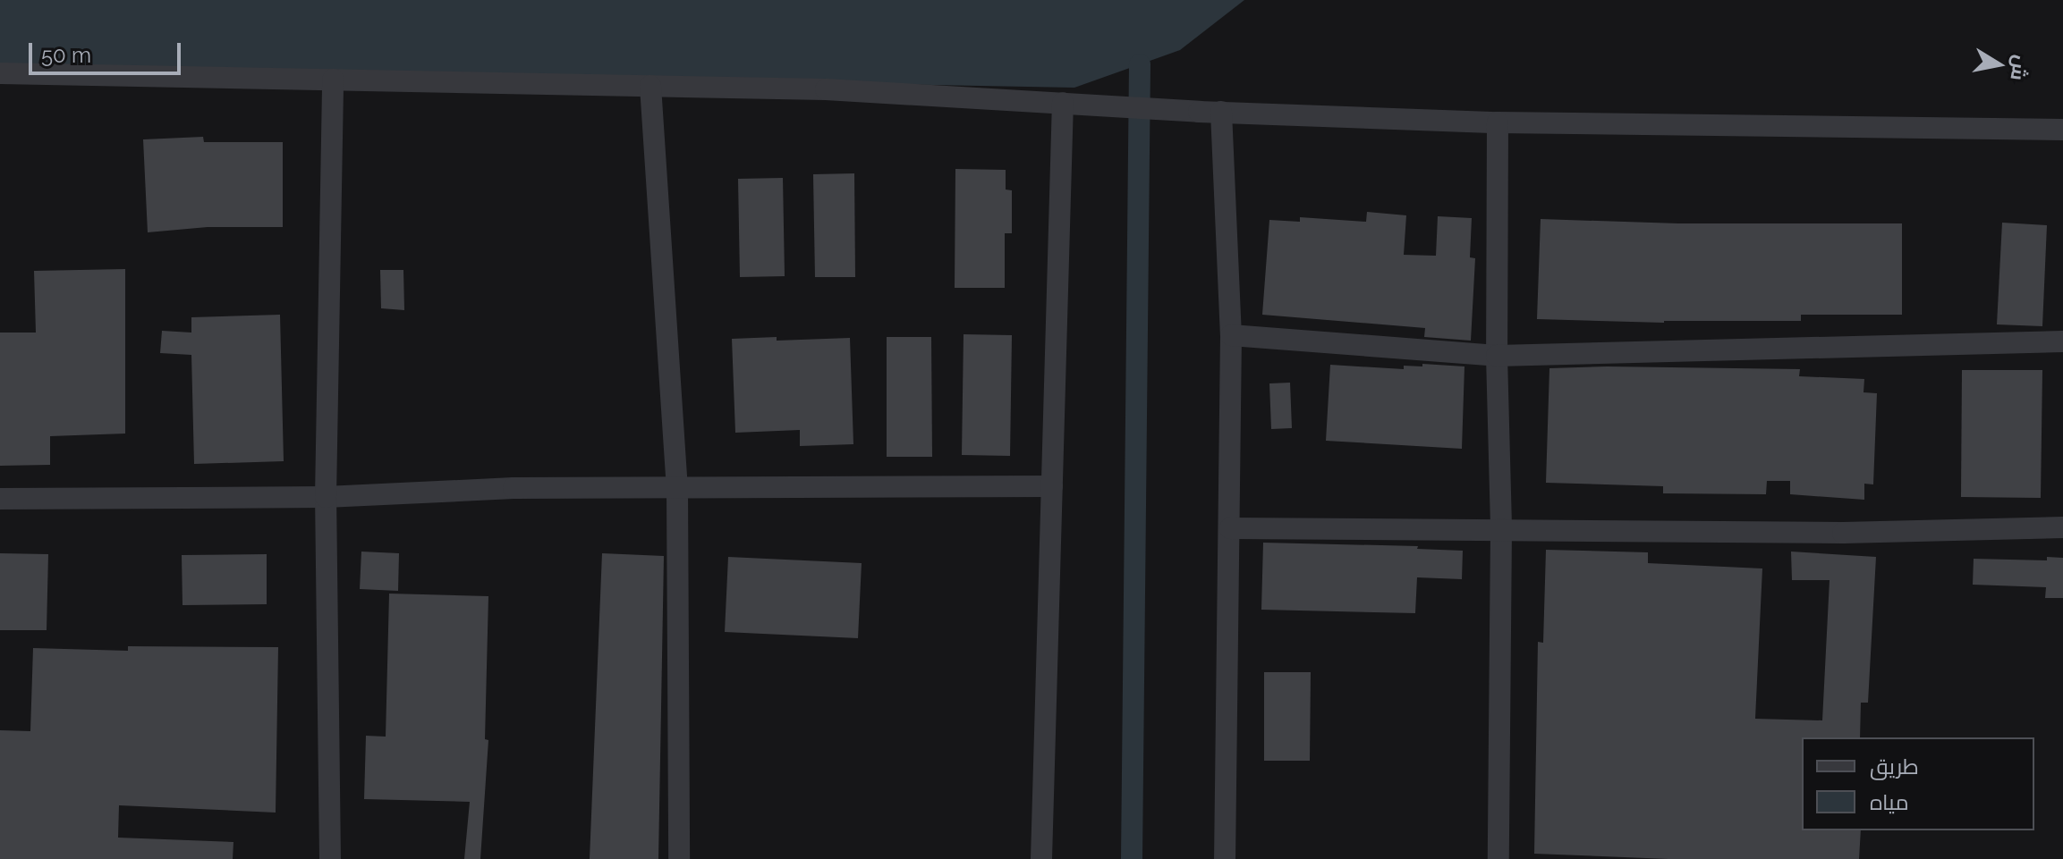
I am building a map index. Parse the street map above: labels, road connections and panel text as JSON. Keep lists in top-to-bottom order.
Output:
{
  "legend": ["طريق", "مياه"],
  "scale_bar": "50 m",
  "north": "right"
}
